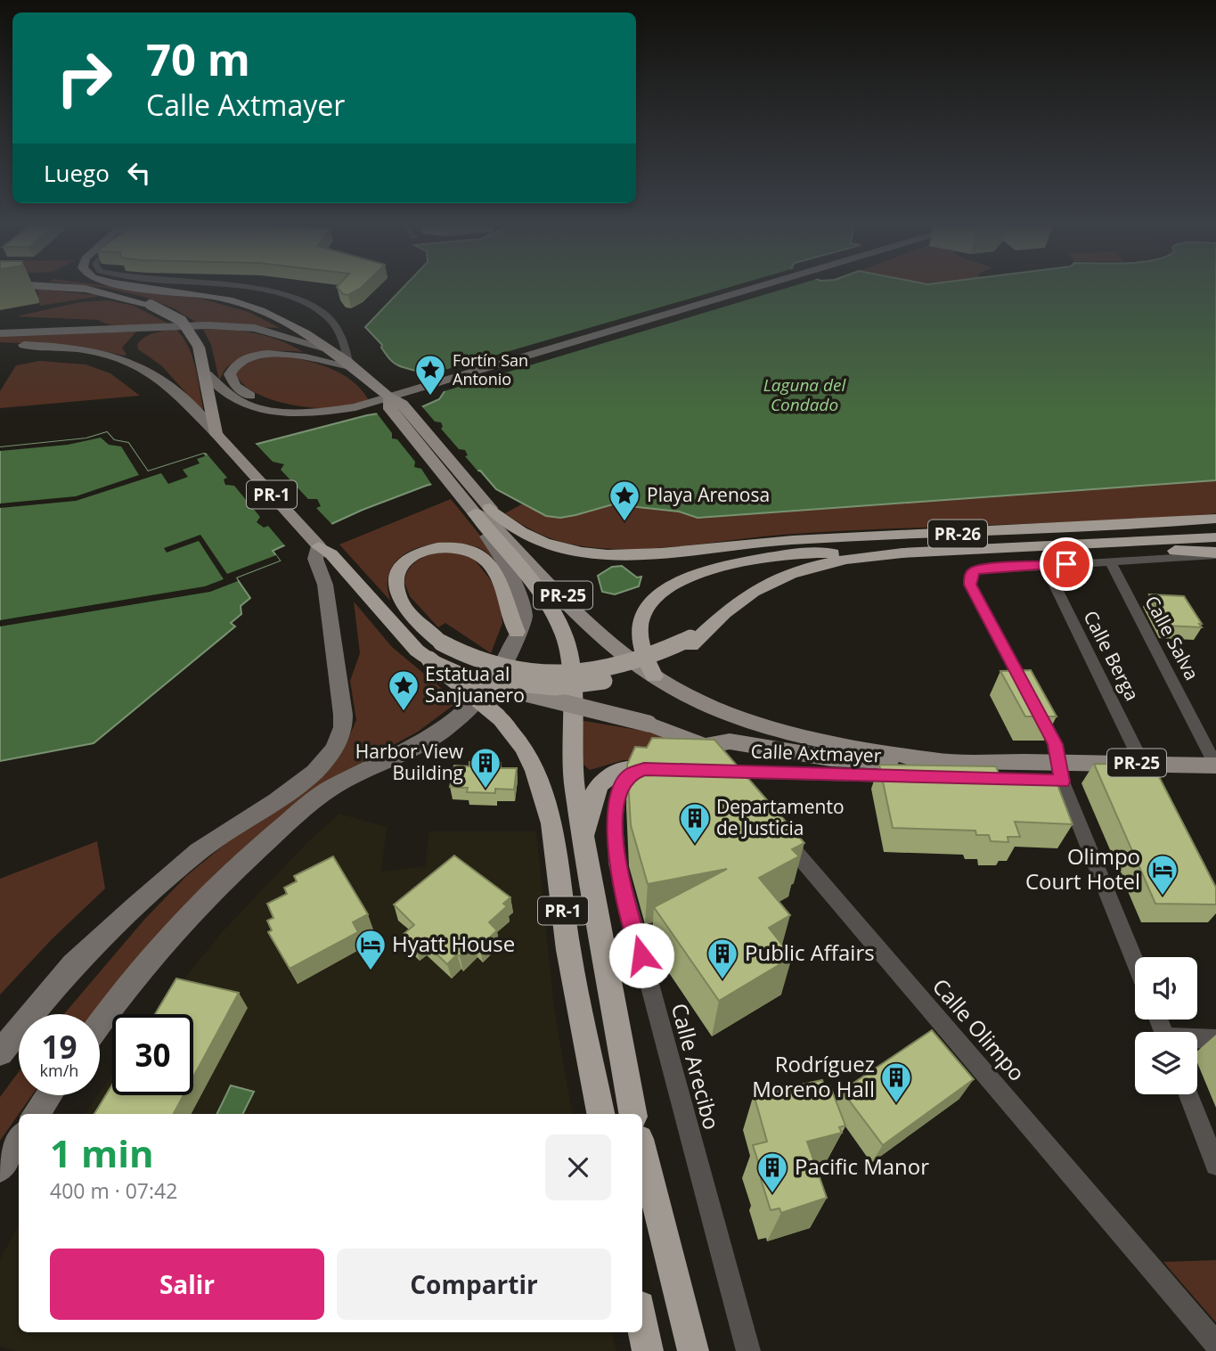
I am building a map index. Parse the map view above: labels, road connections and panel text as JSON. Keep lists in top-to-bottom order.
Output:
{
  "streets": {
    "highway": ["PR-1", "PR-26"],
    "main road": ["PR-25"],
    "street": [
      "Calle Salva",
      "Calle Berga",
      "Calle Axtmayer",
      "Calle Olimpo",
      "Calle Arecibo"
    ]
  },
  "crossings": [
    ["PR-1", "PR-26"],
    ["PR-1", "PR-25"],
    ["PR-26", "PR-25"],
    ["PR-25", "Calle Salva"],
    ["PR-25", "Calle Berga"]
  ],
  "water": ["Laguna del Condado"],
  "places": {
    "place": ["Fortín San Antonio", "Playa Arenosa", "Estatua al Sanjuanero"],
    "building": [
      "Harbor View Building",
      "Departamento de Justicia",
      "Public Affairs",
      "Rodríguez Moreno Hall",
      "Pacific Manor"
    ],
    "hotel": ["Olimpo Court Hotel", "Hyatt House"]
  },
  "page": {
    "turn": ["70 m", "Calle Axtmayer"],
    "then": "Luego",
    "speed": "19 km/h",
    "limit": "30",
    "heading": ["1 min", "400 m · 07:42"],
    "buttons": ["Salir", "Compartir"]
  }
}
